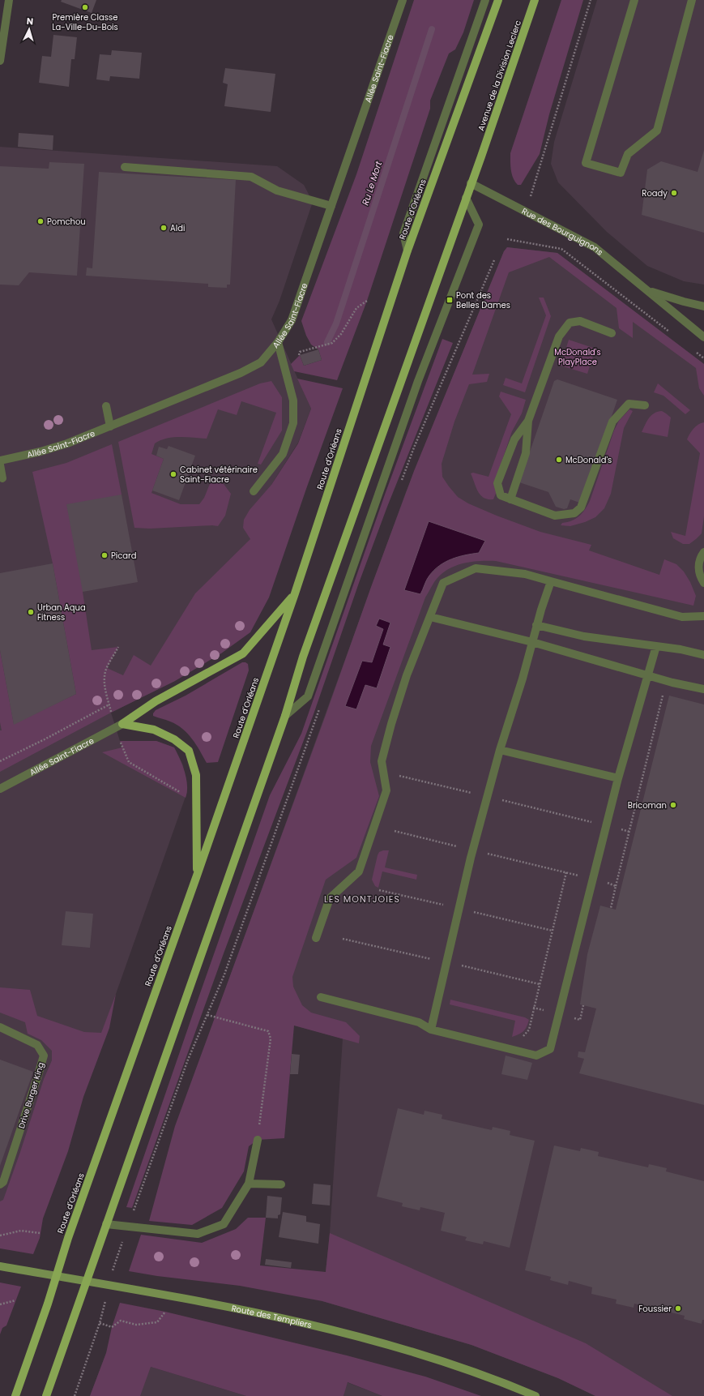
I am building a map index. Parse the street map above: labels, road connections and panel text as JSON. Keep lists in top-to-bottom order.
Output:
{
  "streets": {
    "main road": ["Avenue de la Division Leclerc", "Route d'Orléans", "Route des Templiers"],
    "street": ["Allée Saint-Fiacre", "Rue des Bourguignons", "Drive Burger King"]
  },
  "crossings": [
    ["Avenue de la Division Leclerc", "Rue des Bourguignons"]
  ],
  "districts": ["LES MONTJOIES"],
  "water": ["Ru Le Mort"],
  "parks": ["McDonald's PlayPlace"],
  "places": {
    "other": [
      "Première Classe La-Ville-Du-Bois",
      "Roady",
      "Pomchou",
      "Aldi",
      "McDonald's",
      "Cabinet vétérinaire Saint-Fiacre",
      "Picard",
      "Urban Aqua Fitness",
      "Bricoman",
      "Foussier"
    ],
    "transit": ["Pont des Belles Dames"]
  },
  "north": "top"
}
